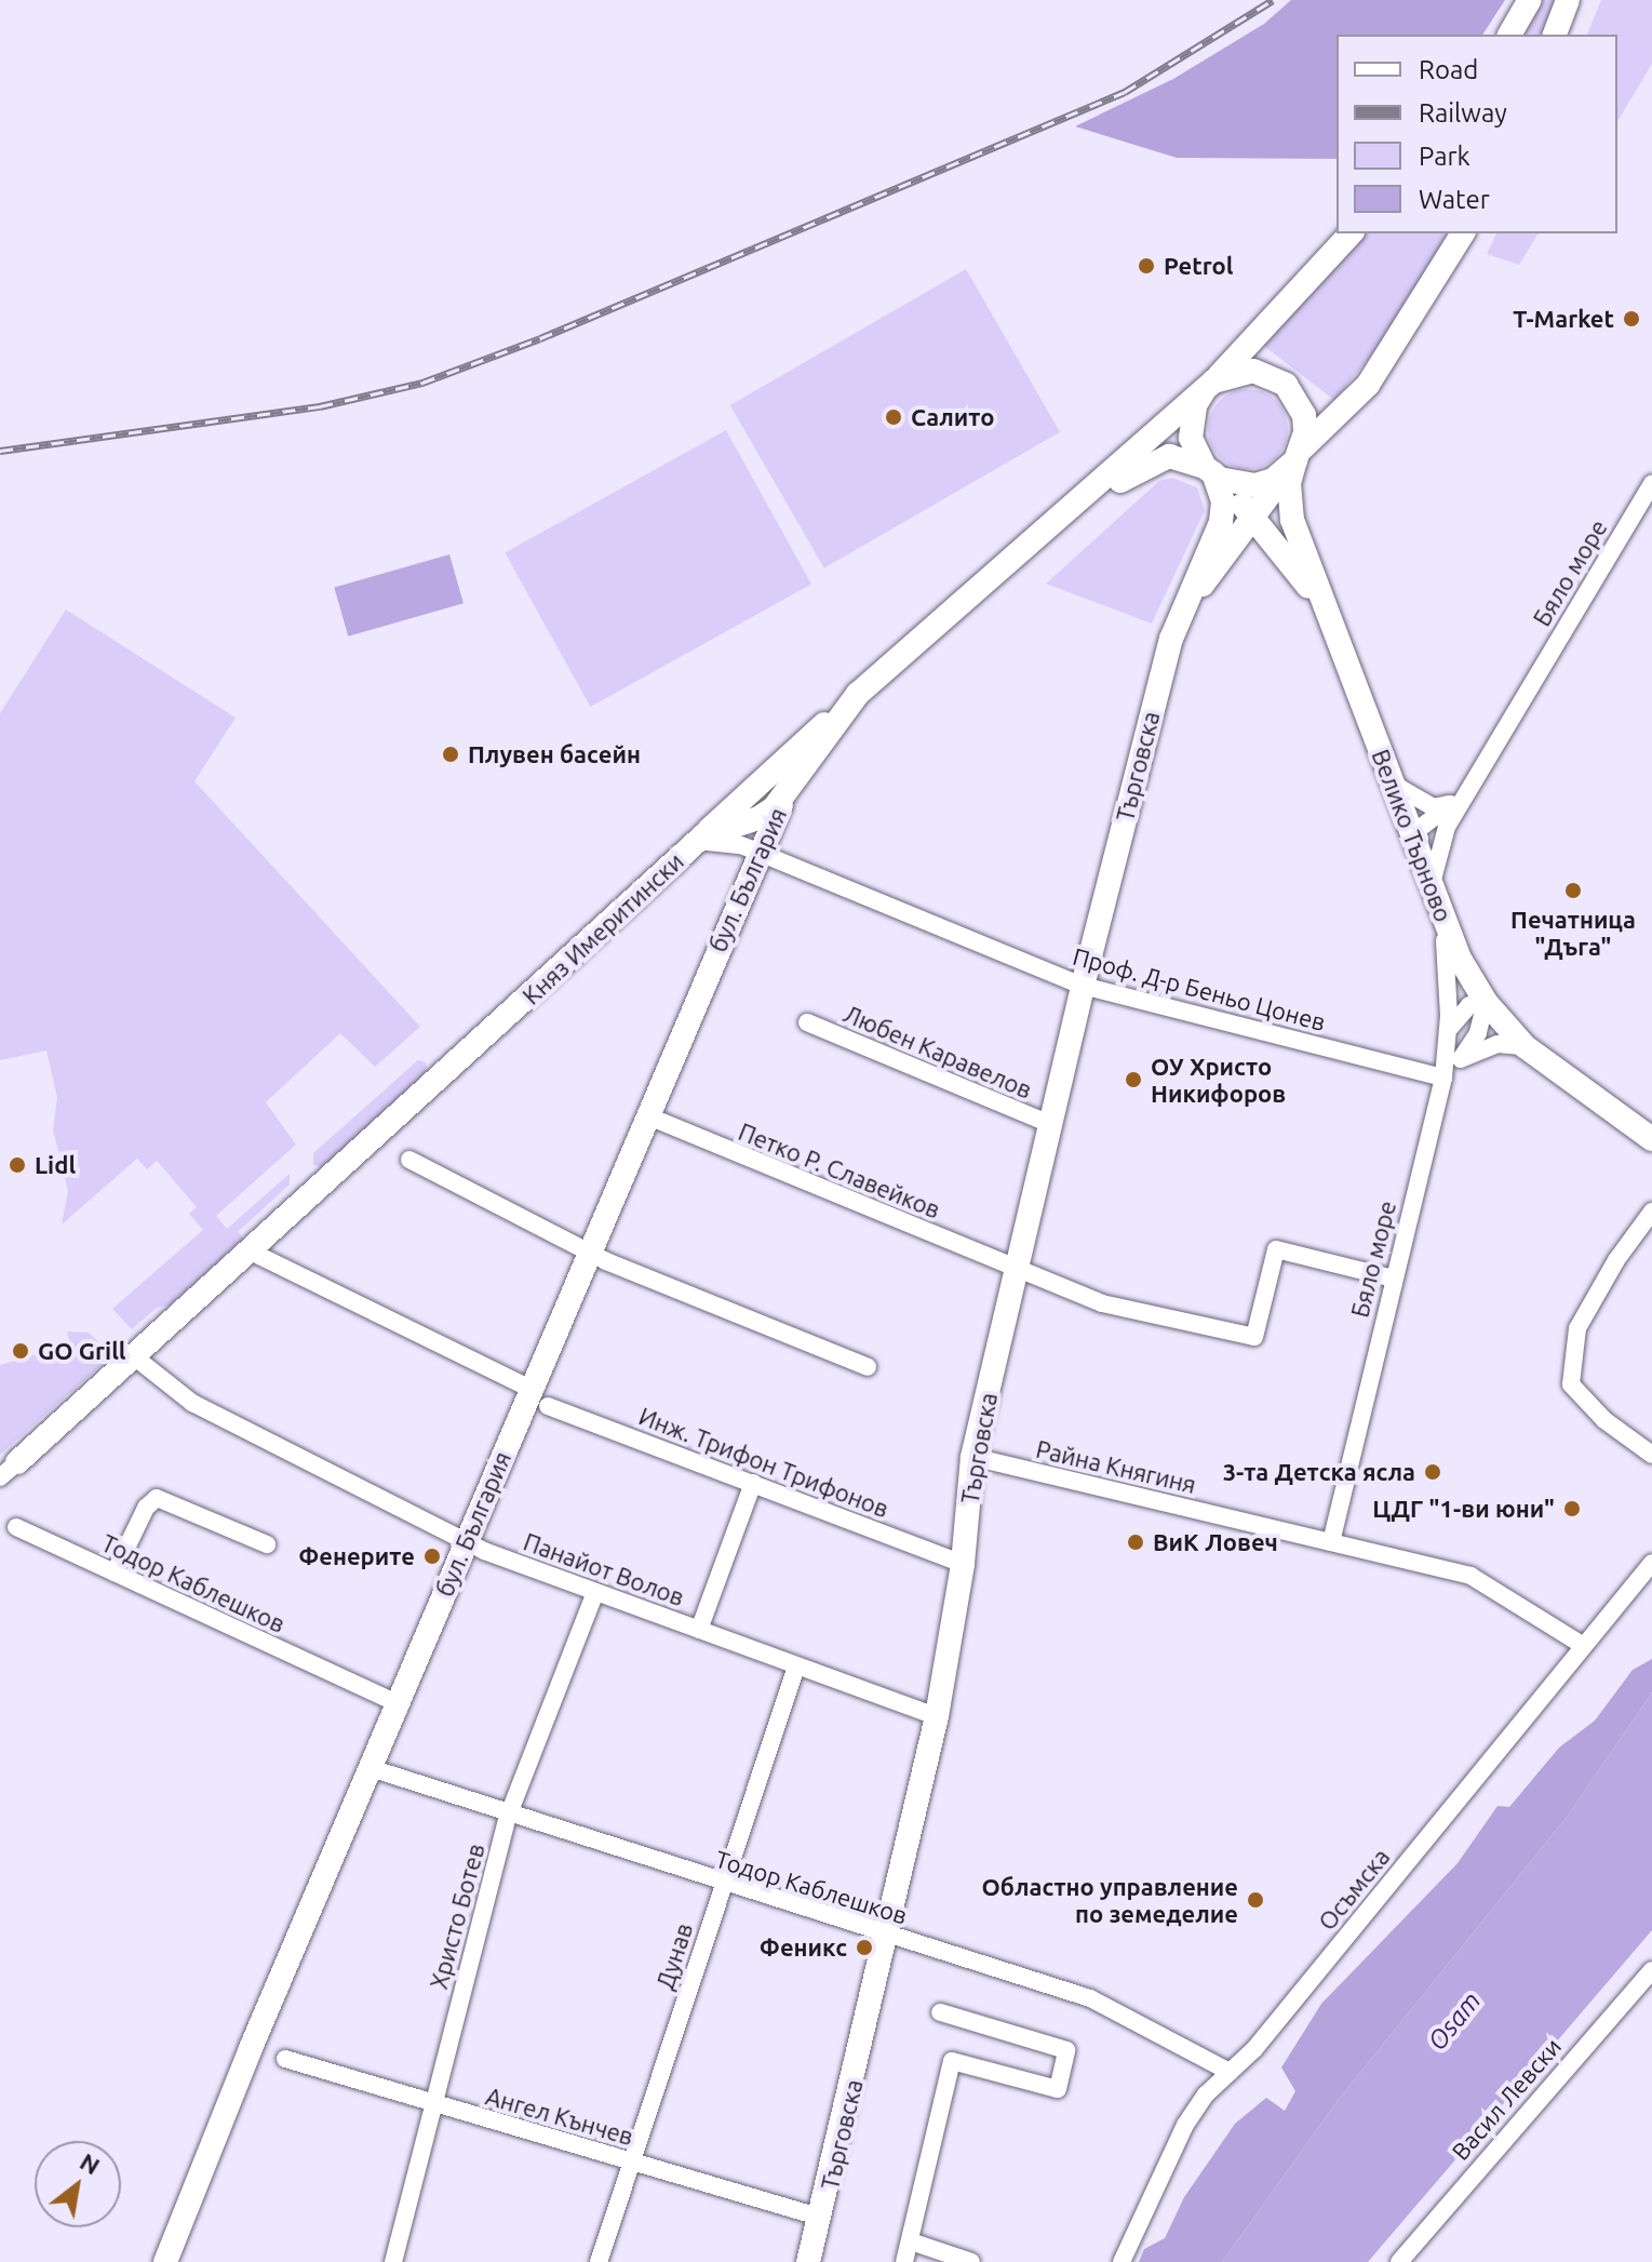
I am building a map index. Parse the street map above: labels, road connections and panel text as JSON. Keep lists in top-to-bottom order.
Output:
{
  "streets": {
    "street": [
      "Бяло море",
      "Търговска",
      "Велико Търново",
      "бул. България",
      "Княз Имеритински",
      "Проф. Д-р Беньо Цонев",
      "Любен Каравелов",
      "Петко Р. Славейков",
      "Инж. Трифон Трифонов",
      "Райна Княгиня",
      "Панайот Волов",
      "Тодор Каблешков",
      "Осъмска",
      "Христо Ботев",
      "Дунав",
      "Васил Левски",
      "Ангел Кънчев"
    ]
  },
  "crossings": [
    ["Бяло море", "Велико Търново"],
    ["Бяло море", "Проф. Д-р Беньо Цонев"],
    ["Бяло море", "Петко Р. Славейков"],
    ["Бяло море", "Райна Княгиня"],
    ["Търговска", "Проф. Д-р Беньо Цонев"],
    ["Търговска", "Любен Каравелов"],
    ["Търговска", "Петко Р. Славейков"],
    ["Търговска", "Инж. Трифон Трифонов"],
    ["Търговска", "Райна Княгиня"],
    ["Търговска", "Панайот Волов"],
    ["Търговска", "Тодор Каблешков"],
    ["Търговска", "Ангел Кънчев"],
    ["Велико Търново", "Княз Имеритински"],
    ["бул. България", "Княз Имеритински"],
    ["бул. България", "Проф. Д-р Беньо Цонев"],
    ["бул. България", "Петко Р. Славейков"],
    ["бул. България", "Панайот Волов"],
    ["бул. България", "Тодор Каблешков"],
    ["Княз Имеритински", "Проф. Д-р Беньо Цонев"],
    ["Княз Имеритински", "Панайот Волов"],
    ["Райна Княгиня", "Осъмска"],
    ["Панайот Волов", "Христо Ботев"],
    ["Панайот Волов", "Дунав"],
    ["Тодор Каблешков", "Осъмска"],
    ["Тодор Каблешков", "Христо Ботев"],
    ["Тодор Каблешков", "Дунав"],
    ["Христо Ботев", "Ангел Кънчев"],
    ["Дунав", "Ангел Кънчев"]
  ],
  "water": ["Osam"],
  "places": [
    "Petrol",
    "T-Market",
    "Салито",
    "Плувен басейн",
    "Печатница \"Дъга\"",
    "ОУ Христо Никифоров",
    "Lidl",
    "GO Grill",
    "3-та Детска ясла",
    "ЦДГ \"1-ви юни\"",
    "ВиК Ловеч",
    "Фенерите",
    "Областно управление по земеделие",
    "Феникс"
  ],
  "legend": [
    "Road",
    "Railway",
    "Park",
    "Water"
  ],
  "north": "top right"
}
